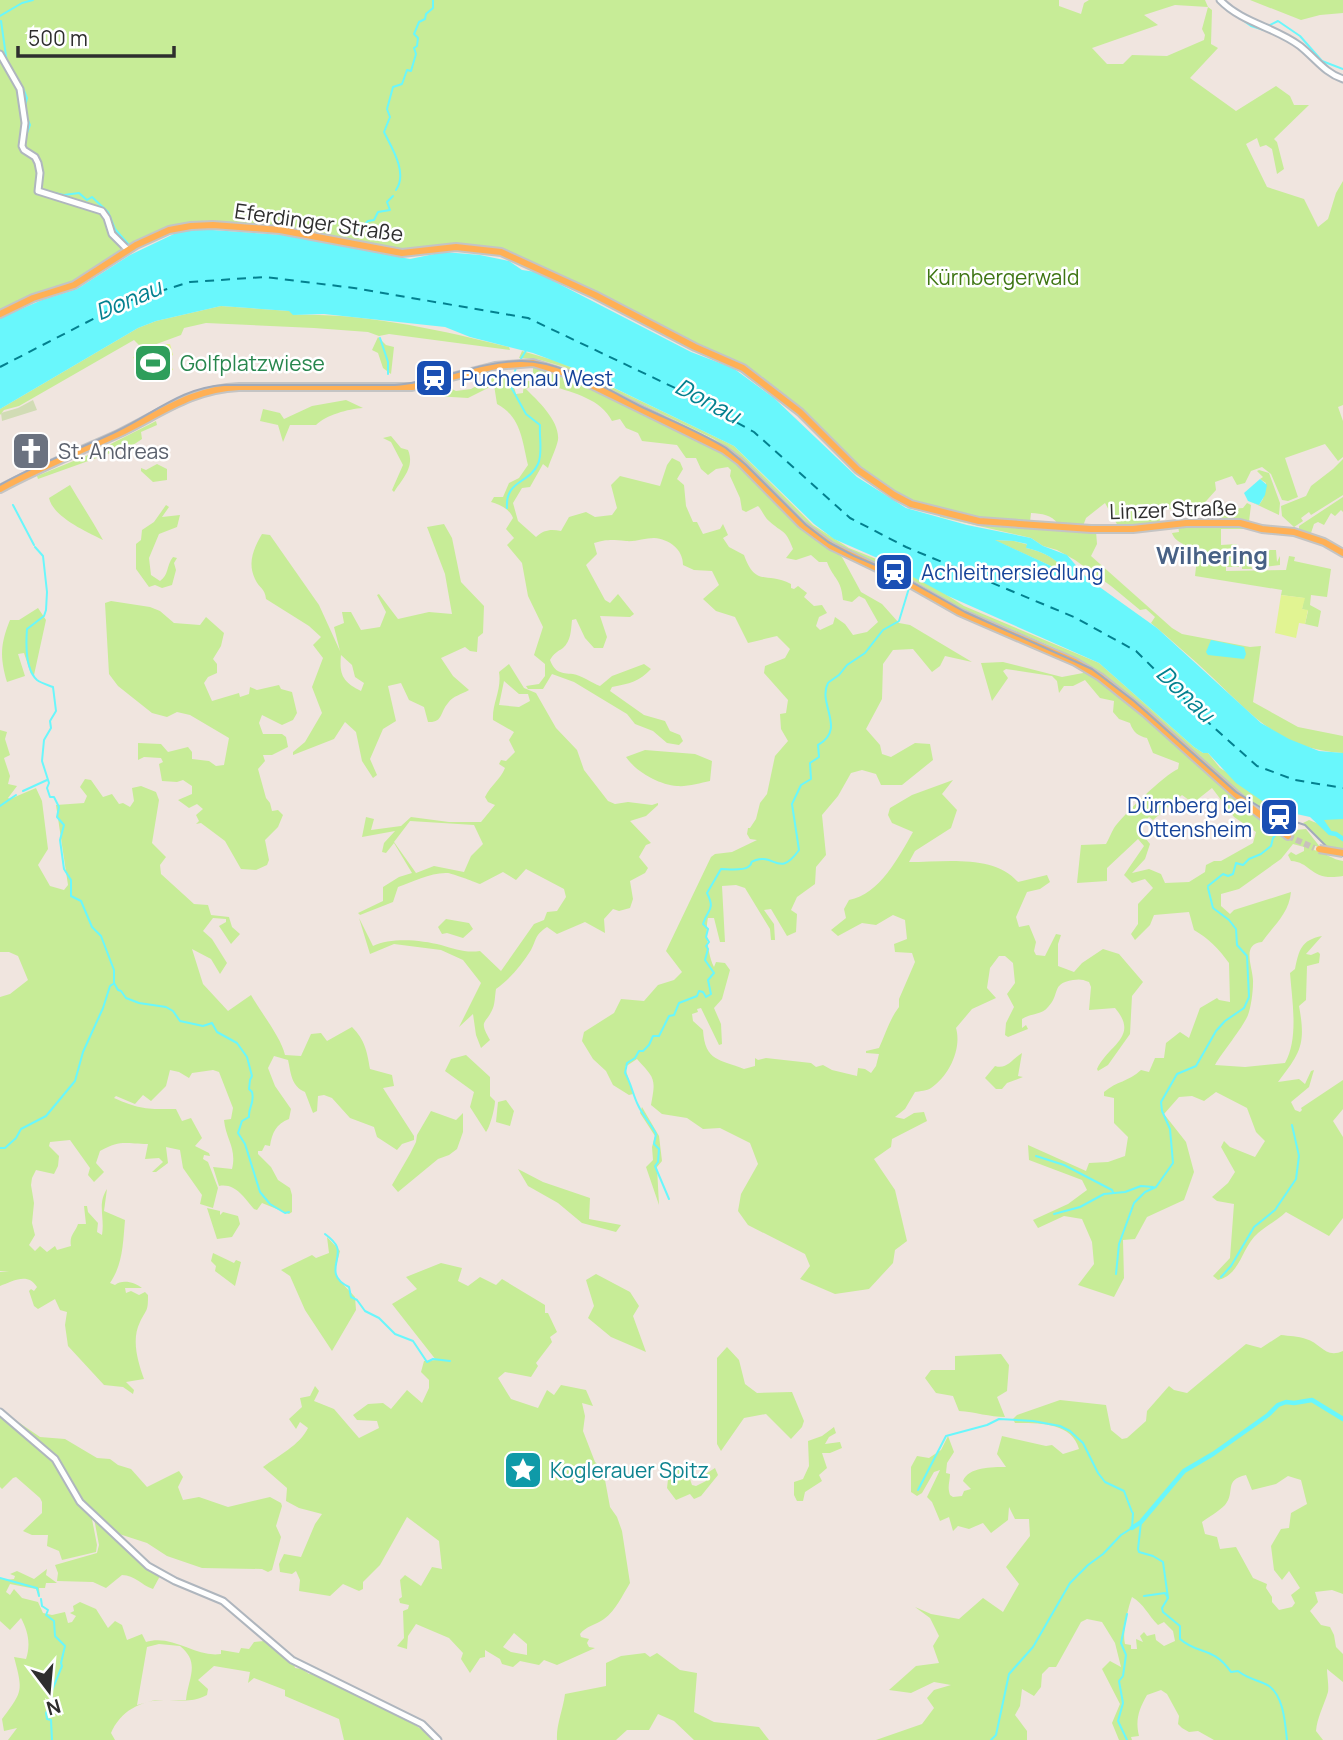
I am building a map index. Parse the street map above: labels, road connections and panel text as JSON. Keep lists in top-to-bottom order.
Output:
{
  "streets": {
    "main road": ["Eferdinger Straße", "Linzer Straße"]
  },
  "crossings": [
    ["Eferdinger Straße", "Linzer Straße"]
  ],
  "districts": ["Wilhering"],
  "water": ["Donau"],
  "parks": ["Kürnbergerwald"],
  "places": {
    "sports": ["Golfplatzwiese"],
    "station": ["Puchenau West", "Achleitnersiedlung", "Dürnberg bei Ottensheim"],
    "church": ["St. Andreas"],
    "place": ["Koglerauer Spitz"]
  },
  "scale_bar": "500 m",
  "north": "bottom"
}
